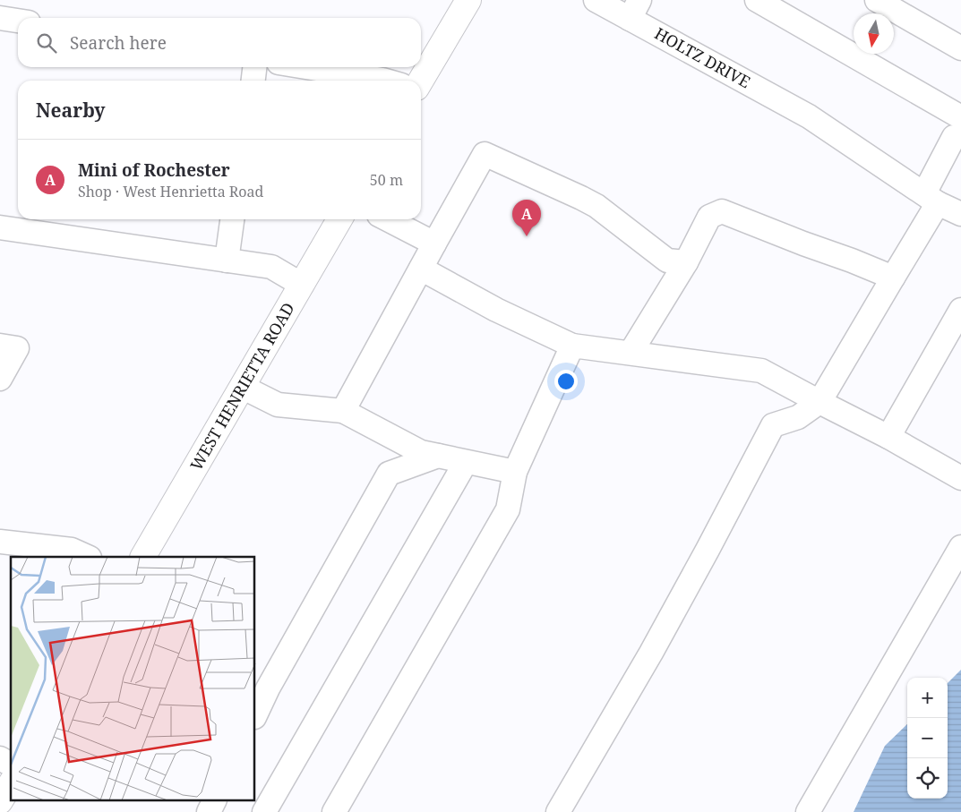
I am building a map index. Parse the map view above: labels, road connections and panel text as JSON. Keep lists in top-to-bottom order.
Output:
{
  "streets": {
    "main road": ["WEST HENRIETTA ROAD"],
    "street": ["HOLTZ DRIVE"]
  },
  "north": "bottom",
  "page": {
    "search": "Search here",
    "heading": "Nearby",
    "list": [
      {
        "mark": "A",
        "name": "Mini of Rochester",
        "note": "Shop · West Henrietta Road",
        "value": "50 m"
      }
    ],
    "pins": "A",
    "map_buttons": ["+", "−"]
  }
}
